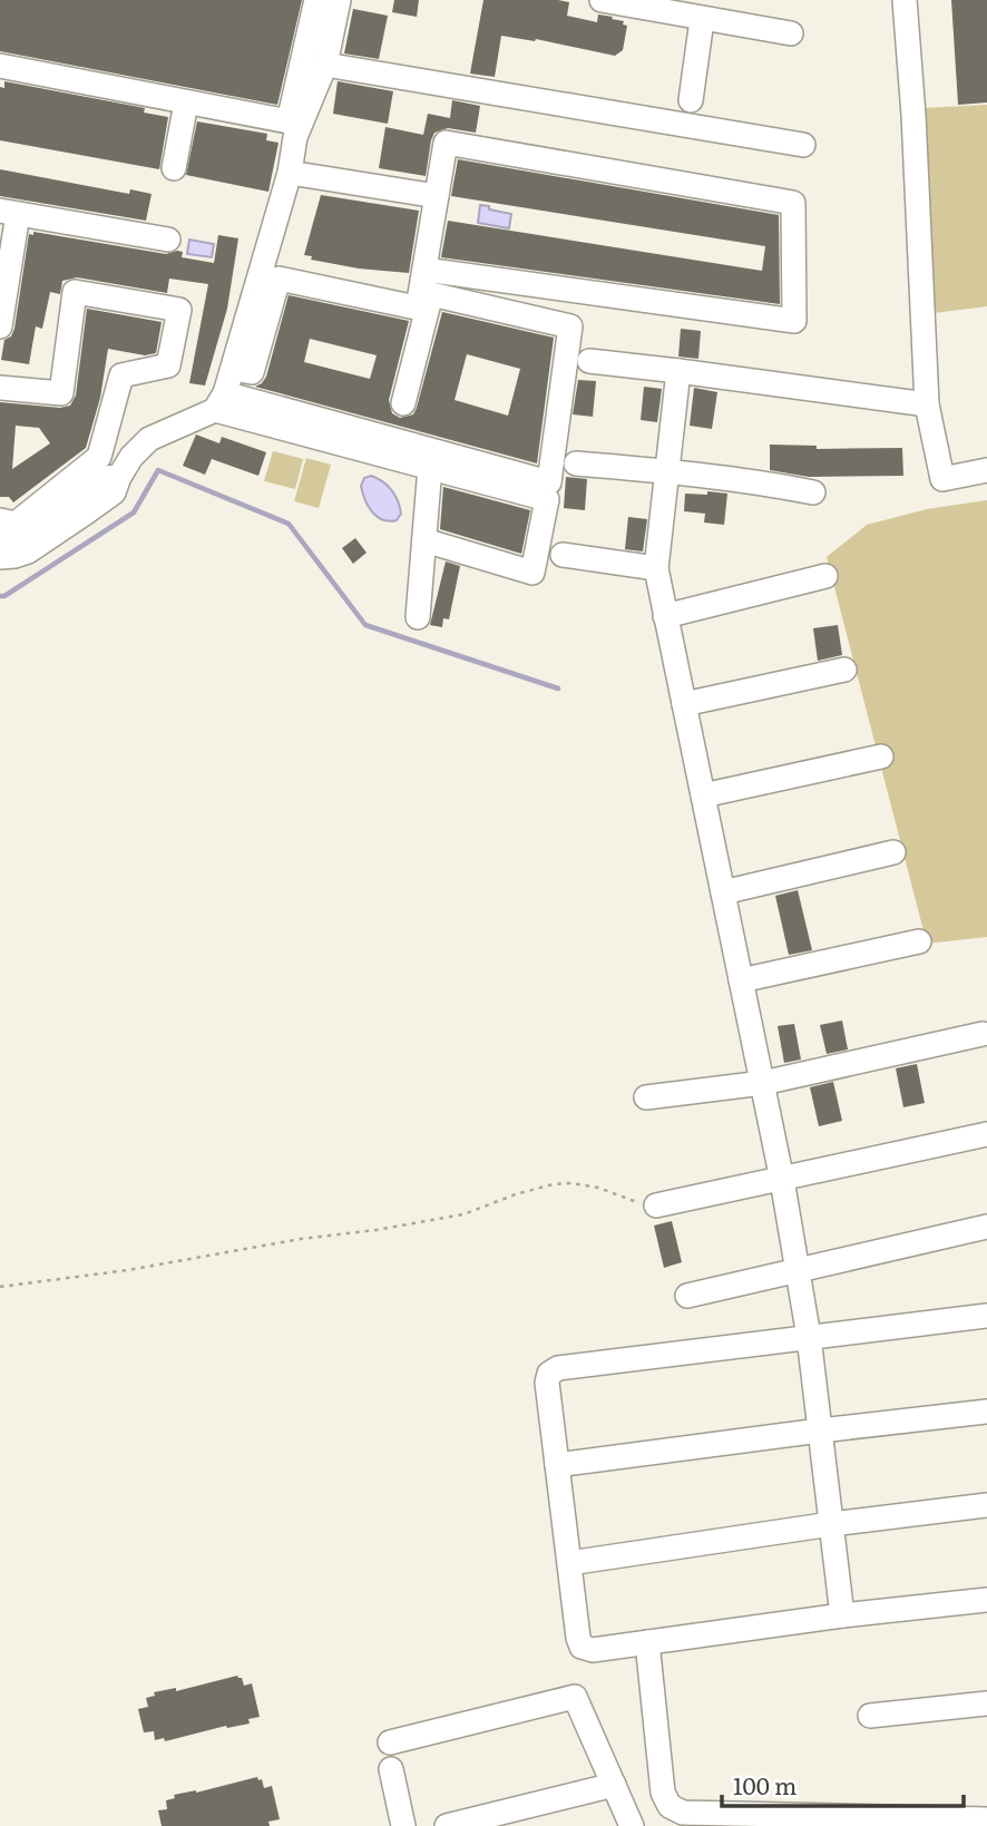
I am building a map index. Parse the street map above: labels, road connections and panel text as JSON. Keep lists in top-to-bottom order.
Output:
{
  "scale_bar": "100 m"
}
